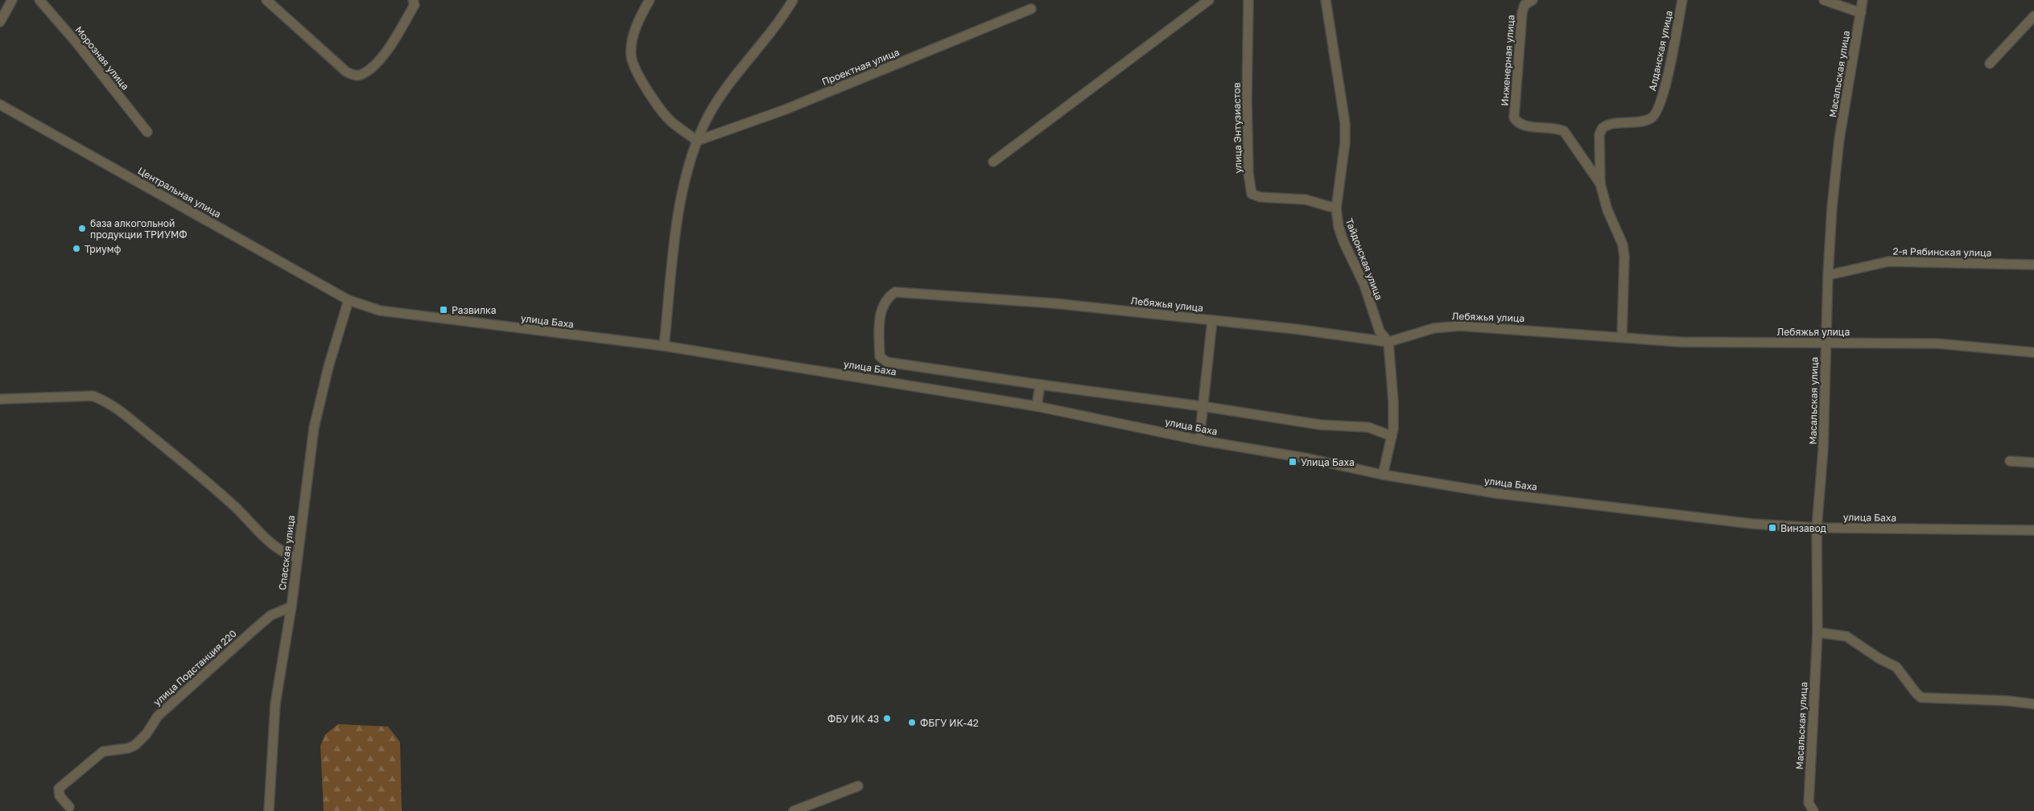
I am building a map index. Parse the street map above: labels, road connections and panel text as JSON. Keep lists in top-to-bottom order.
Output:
{
  "streets": {
    "street": [
      "Алданская улица",
      "Морозная улица",
      "Инженерная улица",
      "Проектная улица",
      "Масальская улица",
      "улица Энтузиастов",
      "Центральная улица",
      "2-я Рябинская улица",
      "Тайдонская улица",
      "Лебяжья улица",
      "улица Баха",
      "Спасская улица",
      "улица Подстанция 220"
    ]
  },
  "crossings": [
    ["Алданская улица", "Инженерная улица"],
    ["Инженерная улица", "Лебяжья улица"],
    ["Масальская улица", "2-я Рябинская улица"],
    ["Масальская улица", "Лебяжья улица"],
    ["Масальская улица", "улица Баха"],
    ["улица Энтузиастов", "Тайдонская улица"],
    ["Центральная улица", "улица Баха"],
    ["Центральная улица", "Спасская улица"],
    ["Тайдонская улица", "Лебяжья улица"],
    ["Тайдонская улица", "улица Баха"],
    ["улица Баха", "Спасская улица"],
    ["Спасская улица", "улица Подстанция 220"]
  ],
  "places": {
    "other": [
      "база алкогольной продукции ТРИУМФ",
      "Триумф",
      "ФБУ ИК 43",
      "ФБГУ ИК-42"
    ],
    "transit": ["Развилка", "Улица Баха", "Винзавод"]
  }
}
